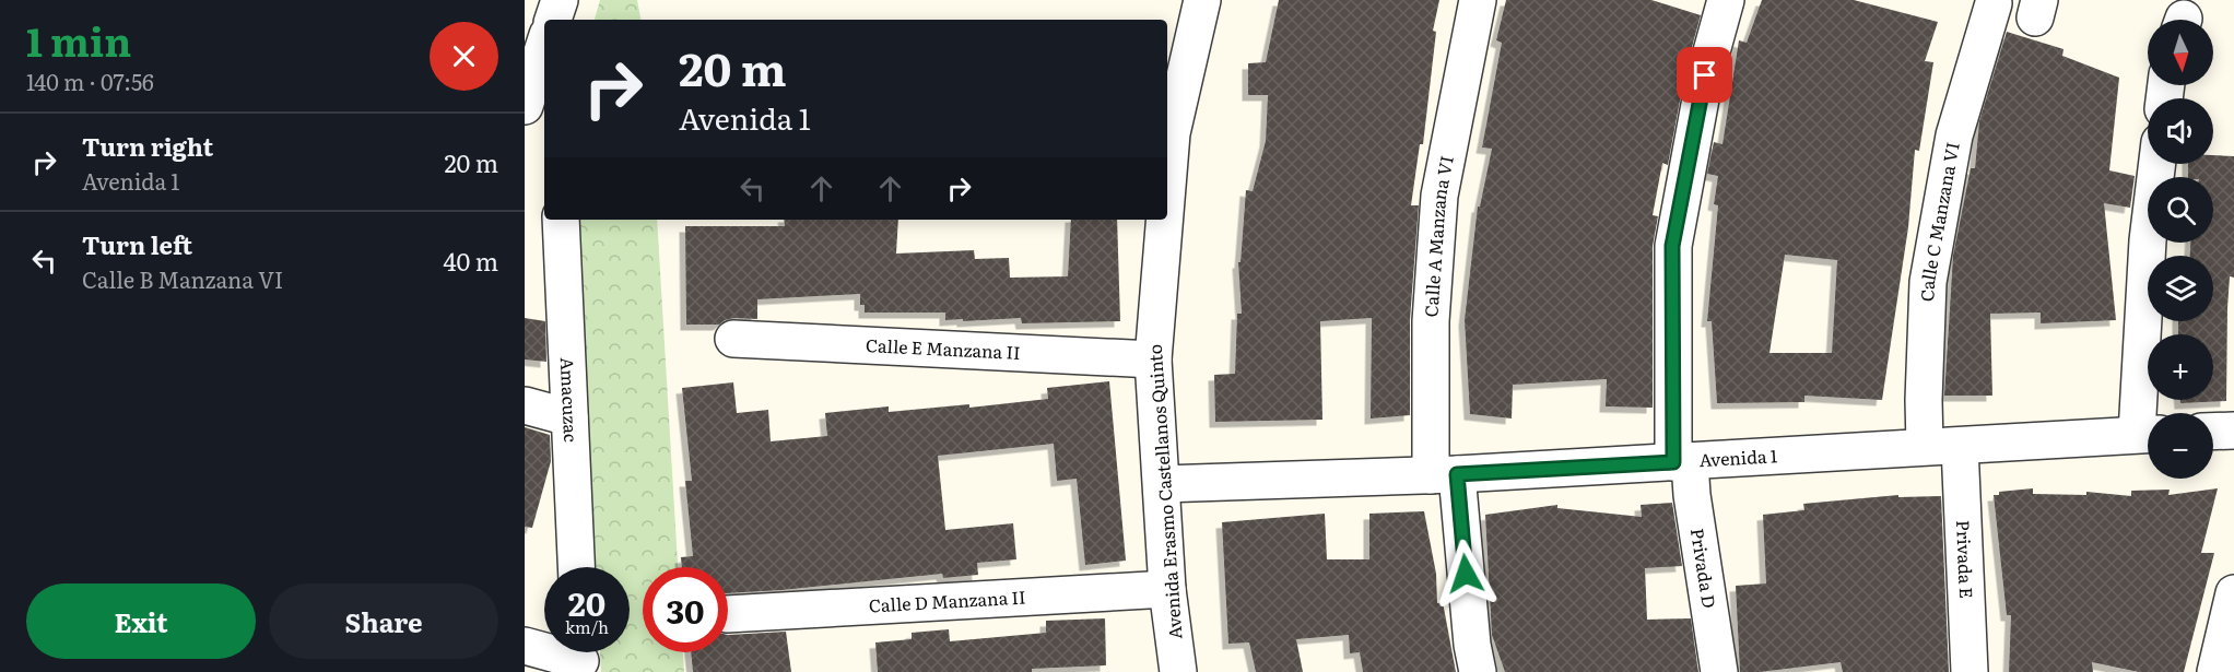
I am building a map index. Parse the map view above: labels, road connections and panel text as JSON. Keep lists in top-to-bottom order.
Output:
{
  "streets": {
    "street": [
      "Calle C Manzana VI",
      "Calle A Manzana VI",
      "Calle E Manzana II",
      "Amacuzac",
      "Avenida 1",
      "Avenida Erasmo Castellanos Quinto",
      "Privada E",
      "Privada D",
      "Calle D Manzana II"
    ]
  },
  "crossings": [
    ["Calle C Manzana VI", "Avenida 1"],
    ["Calle C Manzana VI", "Privada E"],
    ["Calle A Manzana VI", "Avenida 1"],
    ["Calle E Manzana II", "Avenida Erasmo Castellanos Quinto"],
    ["Avenida 1", "Avenida Erasmo Castellanos Quinto"],
    ["Avenida 1", "Privada E"],
    ["Avenida 1", "Privada D"],
    ["Avenida Erasmo Castellanos Quinto", "Calle D Manzana II"]
  ],
  "north": "bottom",
  "page": {
    "heading": ["1 min", "140 m · 07:56"],
    "map_buttons": ["+", "−"],
    "turn": ["20 m", "Avenida 1"],
    "list": [
      {
        "name": "Turn right",
        "note": "Avenida 1",
        "value": "20 m"
      },
      {
        "name": "Turn left",
        "note": "Calle B Manzana VI",
        "value": "40 m"
      }
    ],
    "speed": "20 km/h",
    "limit": "30",
    "buttons": ["Exit", "Share"]
  }
}
